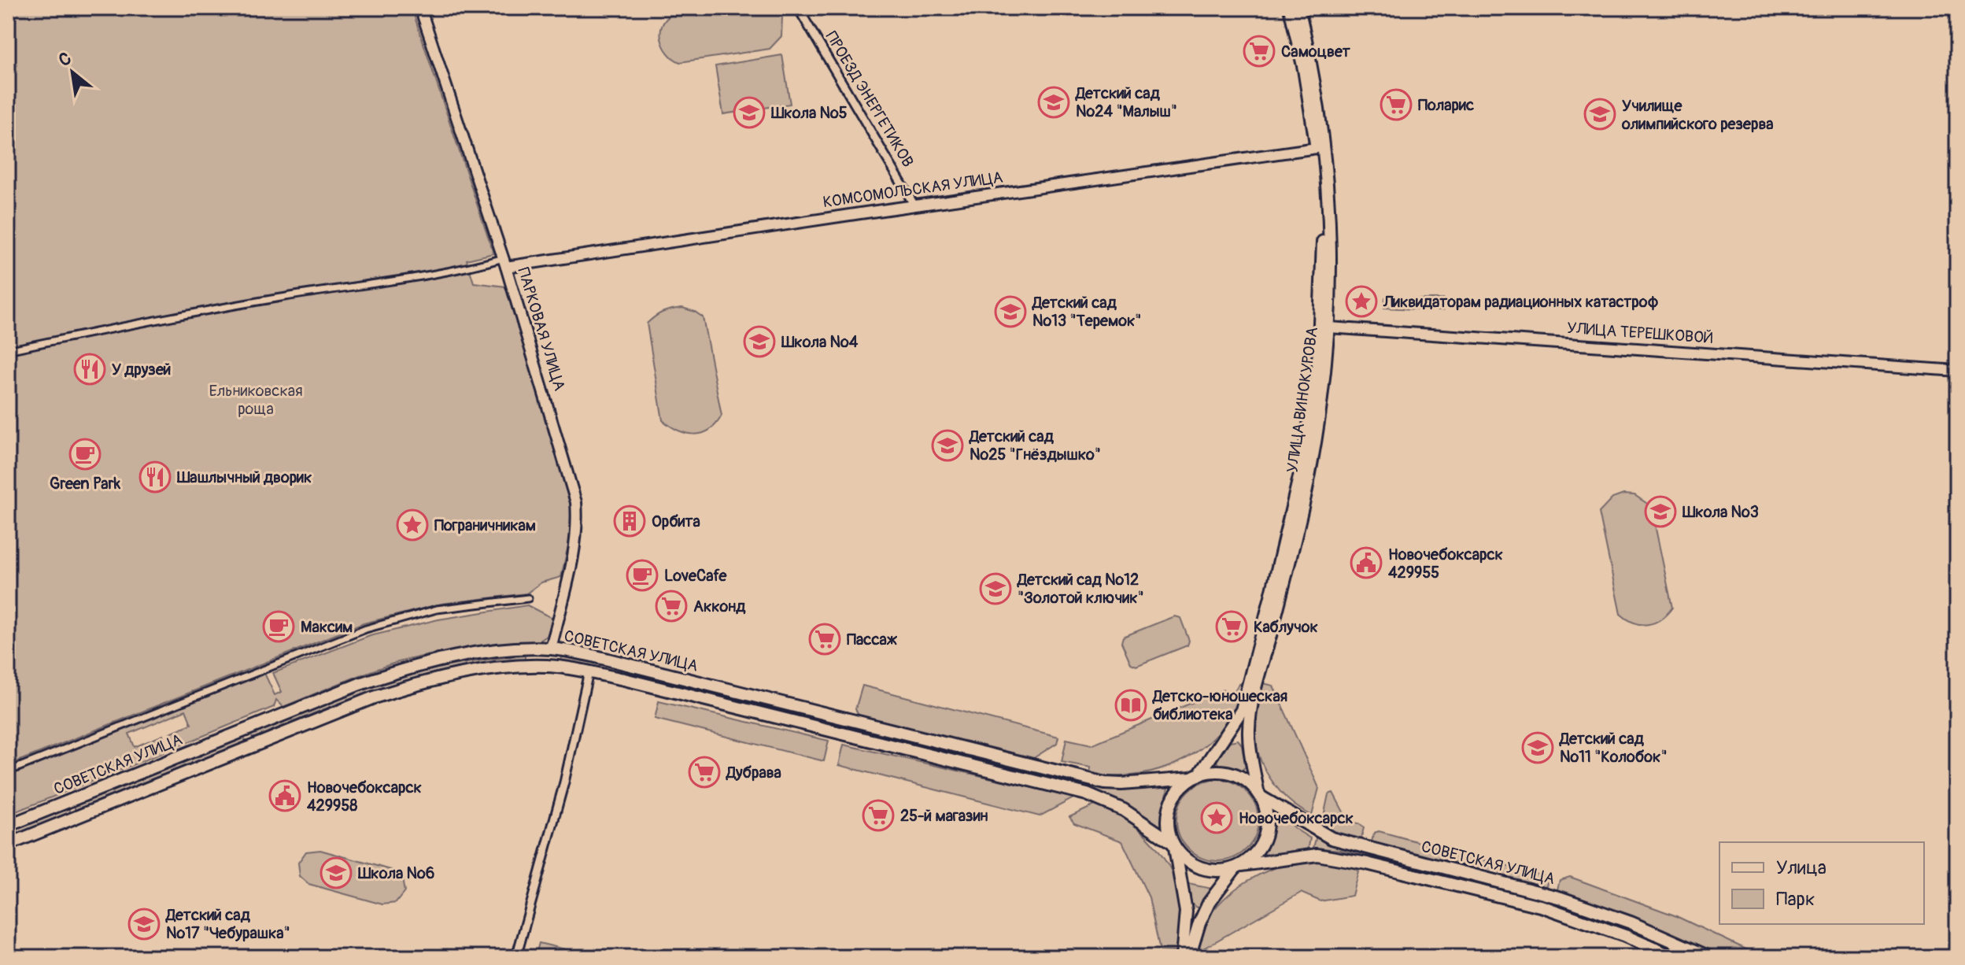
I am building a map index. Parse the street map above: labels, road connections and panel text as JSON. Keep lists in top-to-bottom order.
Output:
{
  "streets": {
    "main road": ["ПАРКОВАЯ УЛИЦА", "УЛИЦА ВИНОКУРОВА", "СОВЕТСКАЯ УЛИЦА"],
    "street": ["ПРОЕЗД ЭНЕРГЕТИКОВ", "КОМСОМОЛЬСКАЯ УЛИЦА", "УЛИЦА ТЕРЕШКОВОЙ"]
  },
  "crossings": [
    ["ПРОЕЗД ЭНЕРГЕТИКОВ", "КОМСОМОЛЬСКАЯ УЛИЦА"],
    ["КОМСОМОЛЬСКАЯ УЛИЦА", "ПАРКОВАЯ УЛИЦА"],
    ["КОМСОМОЛЬСКАЯ УЛИЦА", "УЛИЦА ВИНОКУРОВА"],
    ["ПАРКОВАЯ УЛИЦА", "СОВЕТСКАЯ УЛИЦА"],
    ["УЛИЦА ТЕРЕШКОВОЙ", "УЛИЦА ВИНОКУРОВА"],
    ["УЛИЦА ВИНОКУРОВА", "СОВЕТСКАЯ УЛИЦА"]
  ],
  "parks": ["Ельниковская роща"],
  "places": {
    "supermarket": [
      "Самоцвет",
      "Поларис",
      "Акконд",
      "Каблучок",
      "Пассаж",
      "Дубрава",
      "25-й магазин"
    ],
    "school or university": [
      "Детский сад №24 \"Малыш\"",
      "Школа №5",
      "Училище олимпийского резерва",
      "Детский сад №13 \"Теремок\"",
      "Школа №4",
      "Детский сад №25 \"Гнёздышко\"",
      "Школа №3",
      "Детский сад №12 \"Золотой ключик\"",
      "Детский сад №11 \"Колобок\"",
      "Школа №6",
      "Детский сад №17 \"Чебурашка\""
    ],
    "place": ["Ликвидаторам радиационных катастроф", "Пограничникам", "Новочебоксарск"],
    "restaurant": ["У друзей", "Шашлычный дворик"],
    "cafe": ["Green Park", "LoveCafe", "Максим"],
    "building": ["Орбита"],
    "public building": ["Новочебоксарск 429955", "Новочебоксарск 429958"],
    "library": ["Детско-юношеская библиотека"]
  },
  "legend": ["Улица", "Парк"],
  "north": "top left"
}
